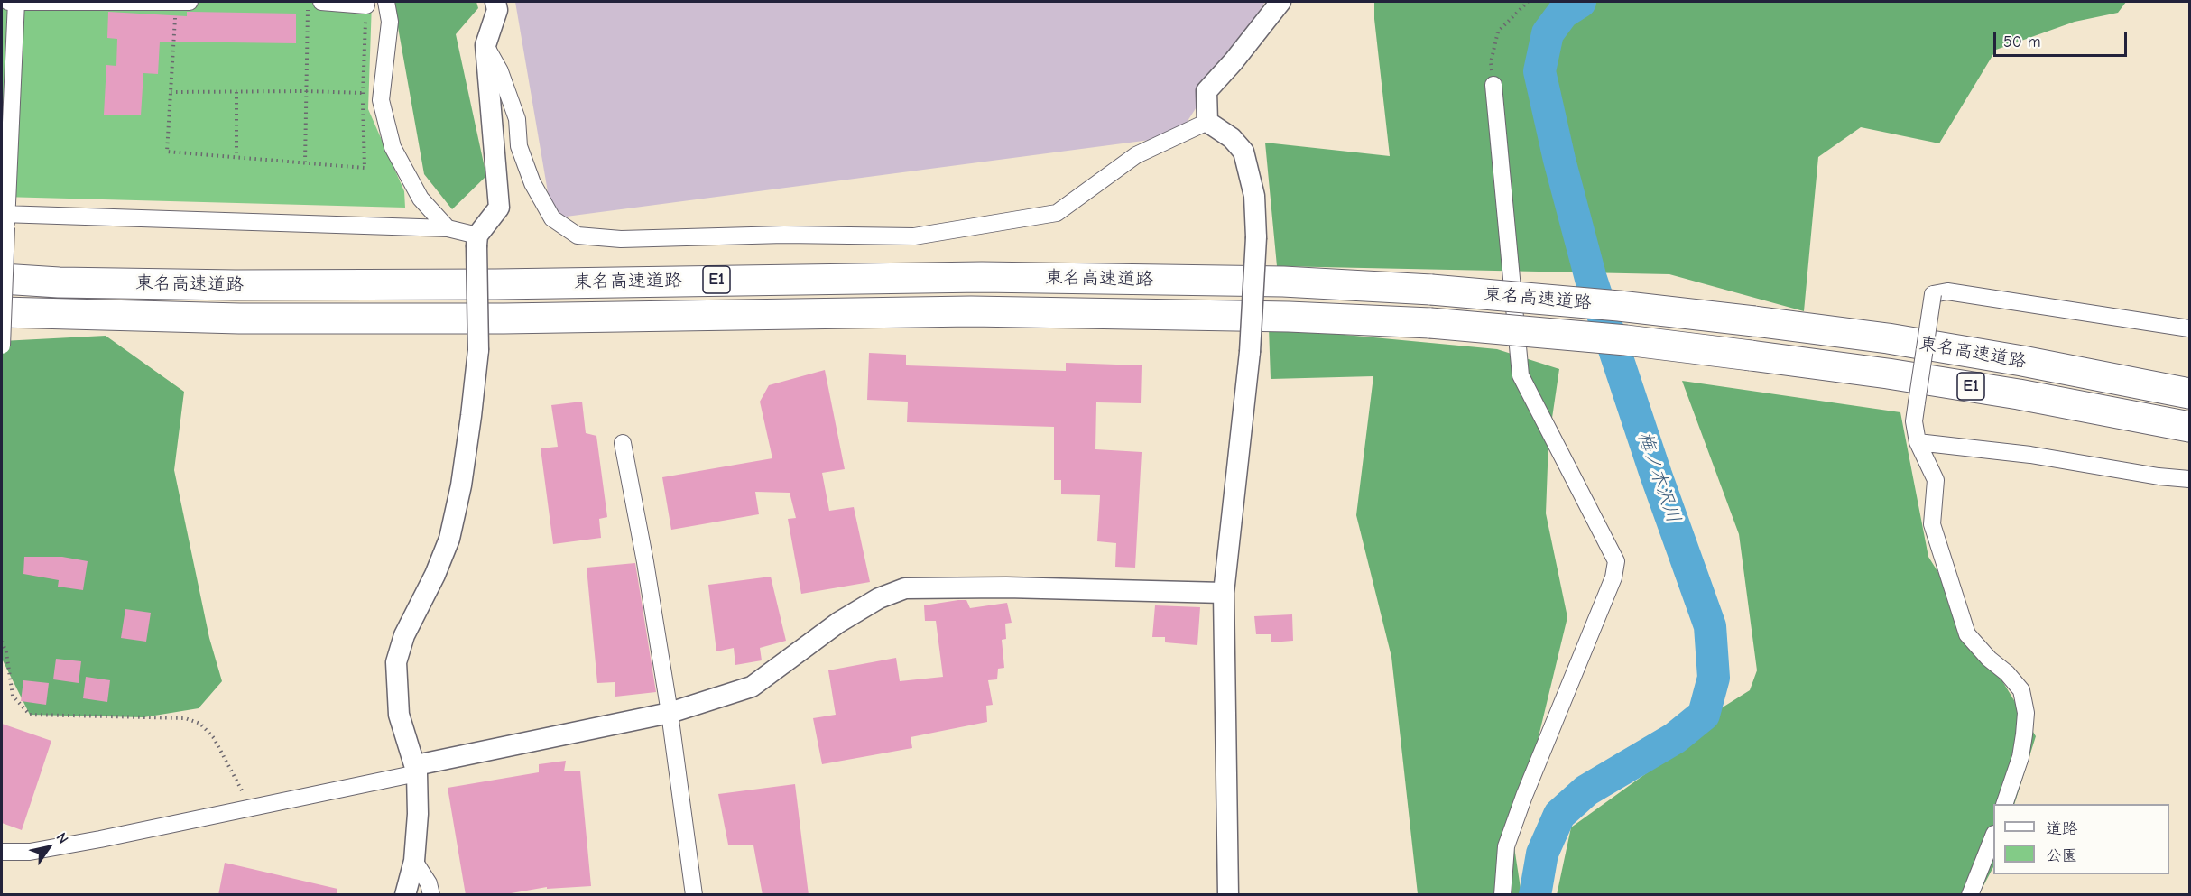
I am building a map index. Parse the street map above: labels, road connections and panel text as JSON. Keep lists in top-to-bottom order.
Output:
{
  "streets": {
    "highway": ["東名高速道路", "E1"]
  },
  "water": ["梅ノ木沢川"],
  "legend": ["道路", "公園"],
  "scale_bar": "50 m",
  "north": "top right"
}
